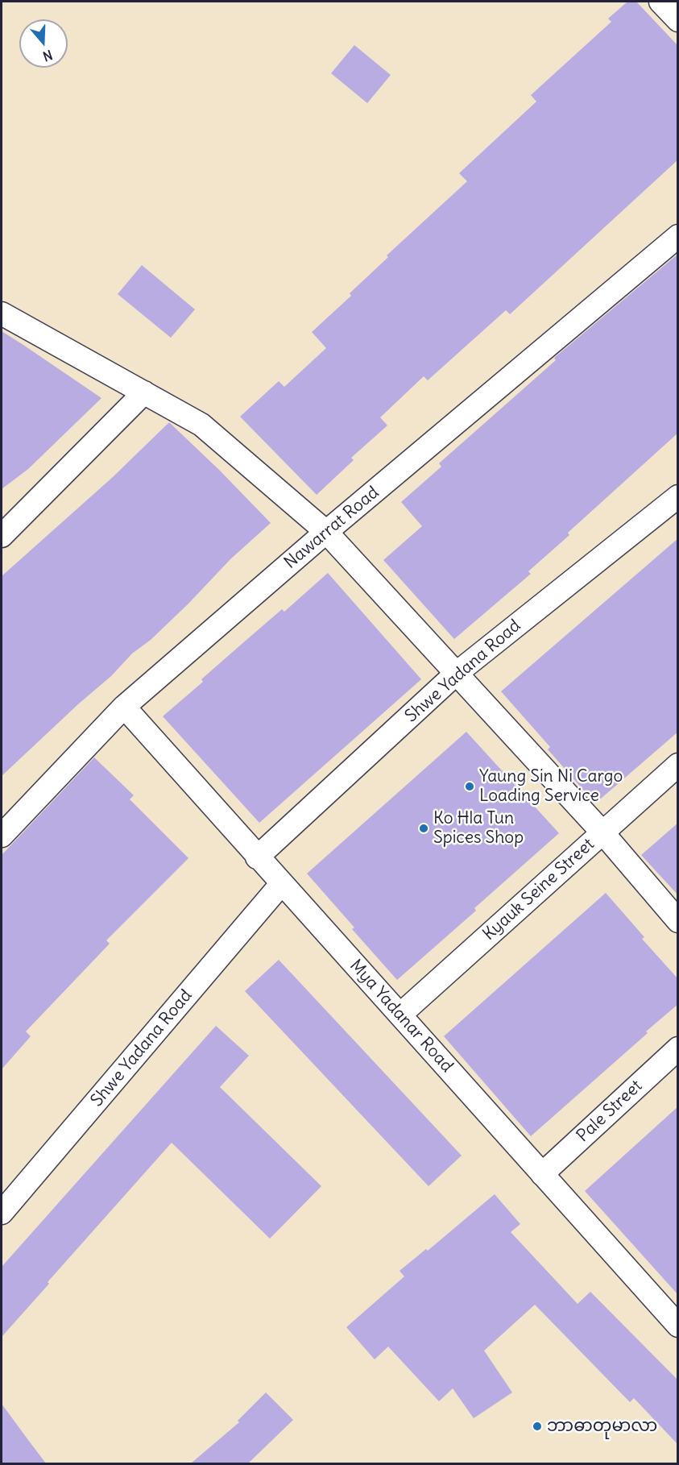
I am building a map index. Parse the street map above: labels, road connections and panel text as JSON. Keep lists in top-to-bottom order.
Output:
{
  "streets": {
    "street": [
      "Nawarrat Road",
      "Shwe Yadana Road",
      "Kyauk Seine Street",
      "Mya Yadanar Road",
      "Pale Street"
    ]
  },
  "crossings": [
    ["Nawarrat Road", "Mya Yadanar Road"],
    ["Shwe Yadana Road", "Mya Yadanar Road"],
    ["Kyauk Seine Street", "Mya Yadanar Road"],
    ["Mya Yadanar Road", "Pale Street"]
  ],
  "places": ["Yaung Sin Ni Cargo Loading Service", "Ko Hla Tun Spices Shop", "ဘာဓာတုမာလာ"],
  "north": "bottom"
}
